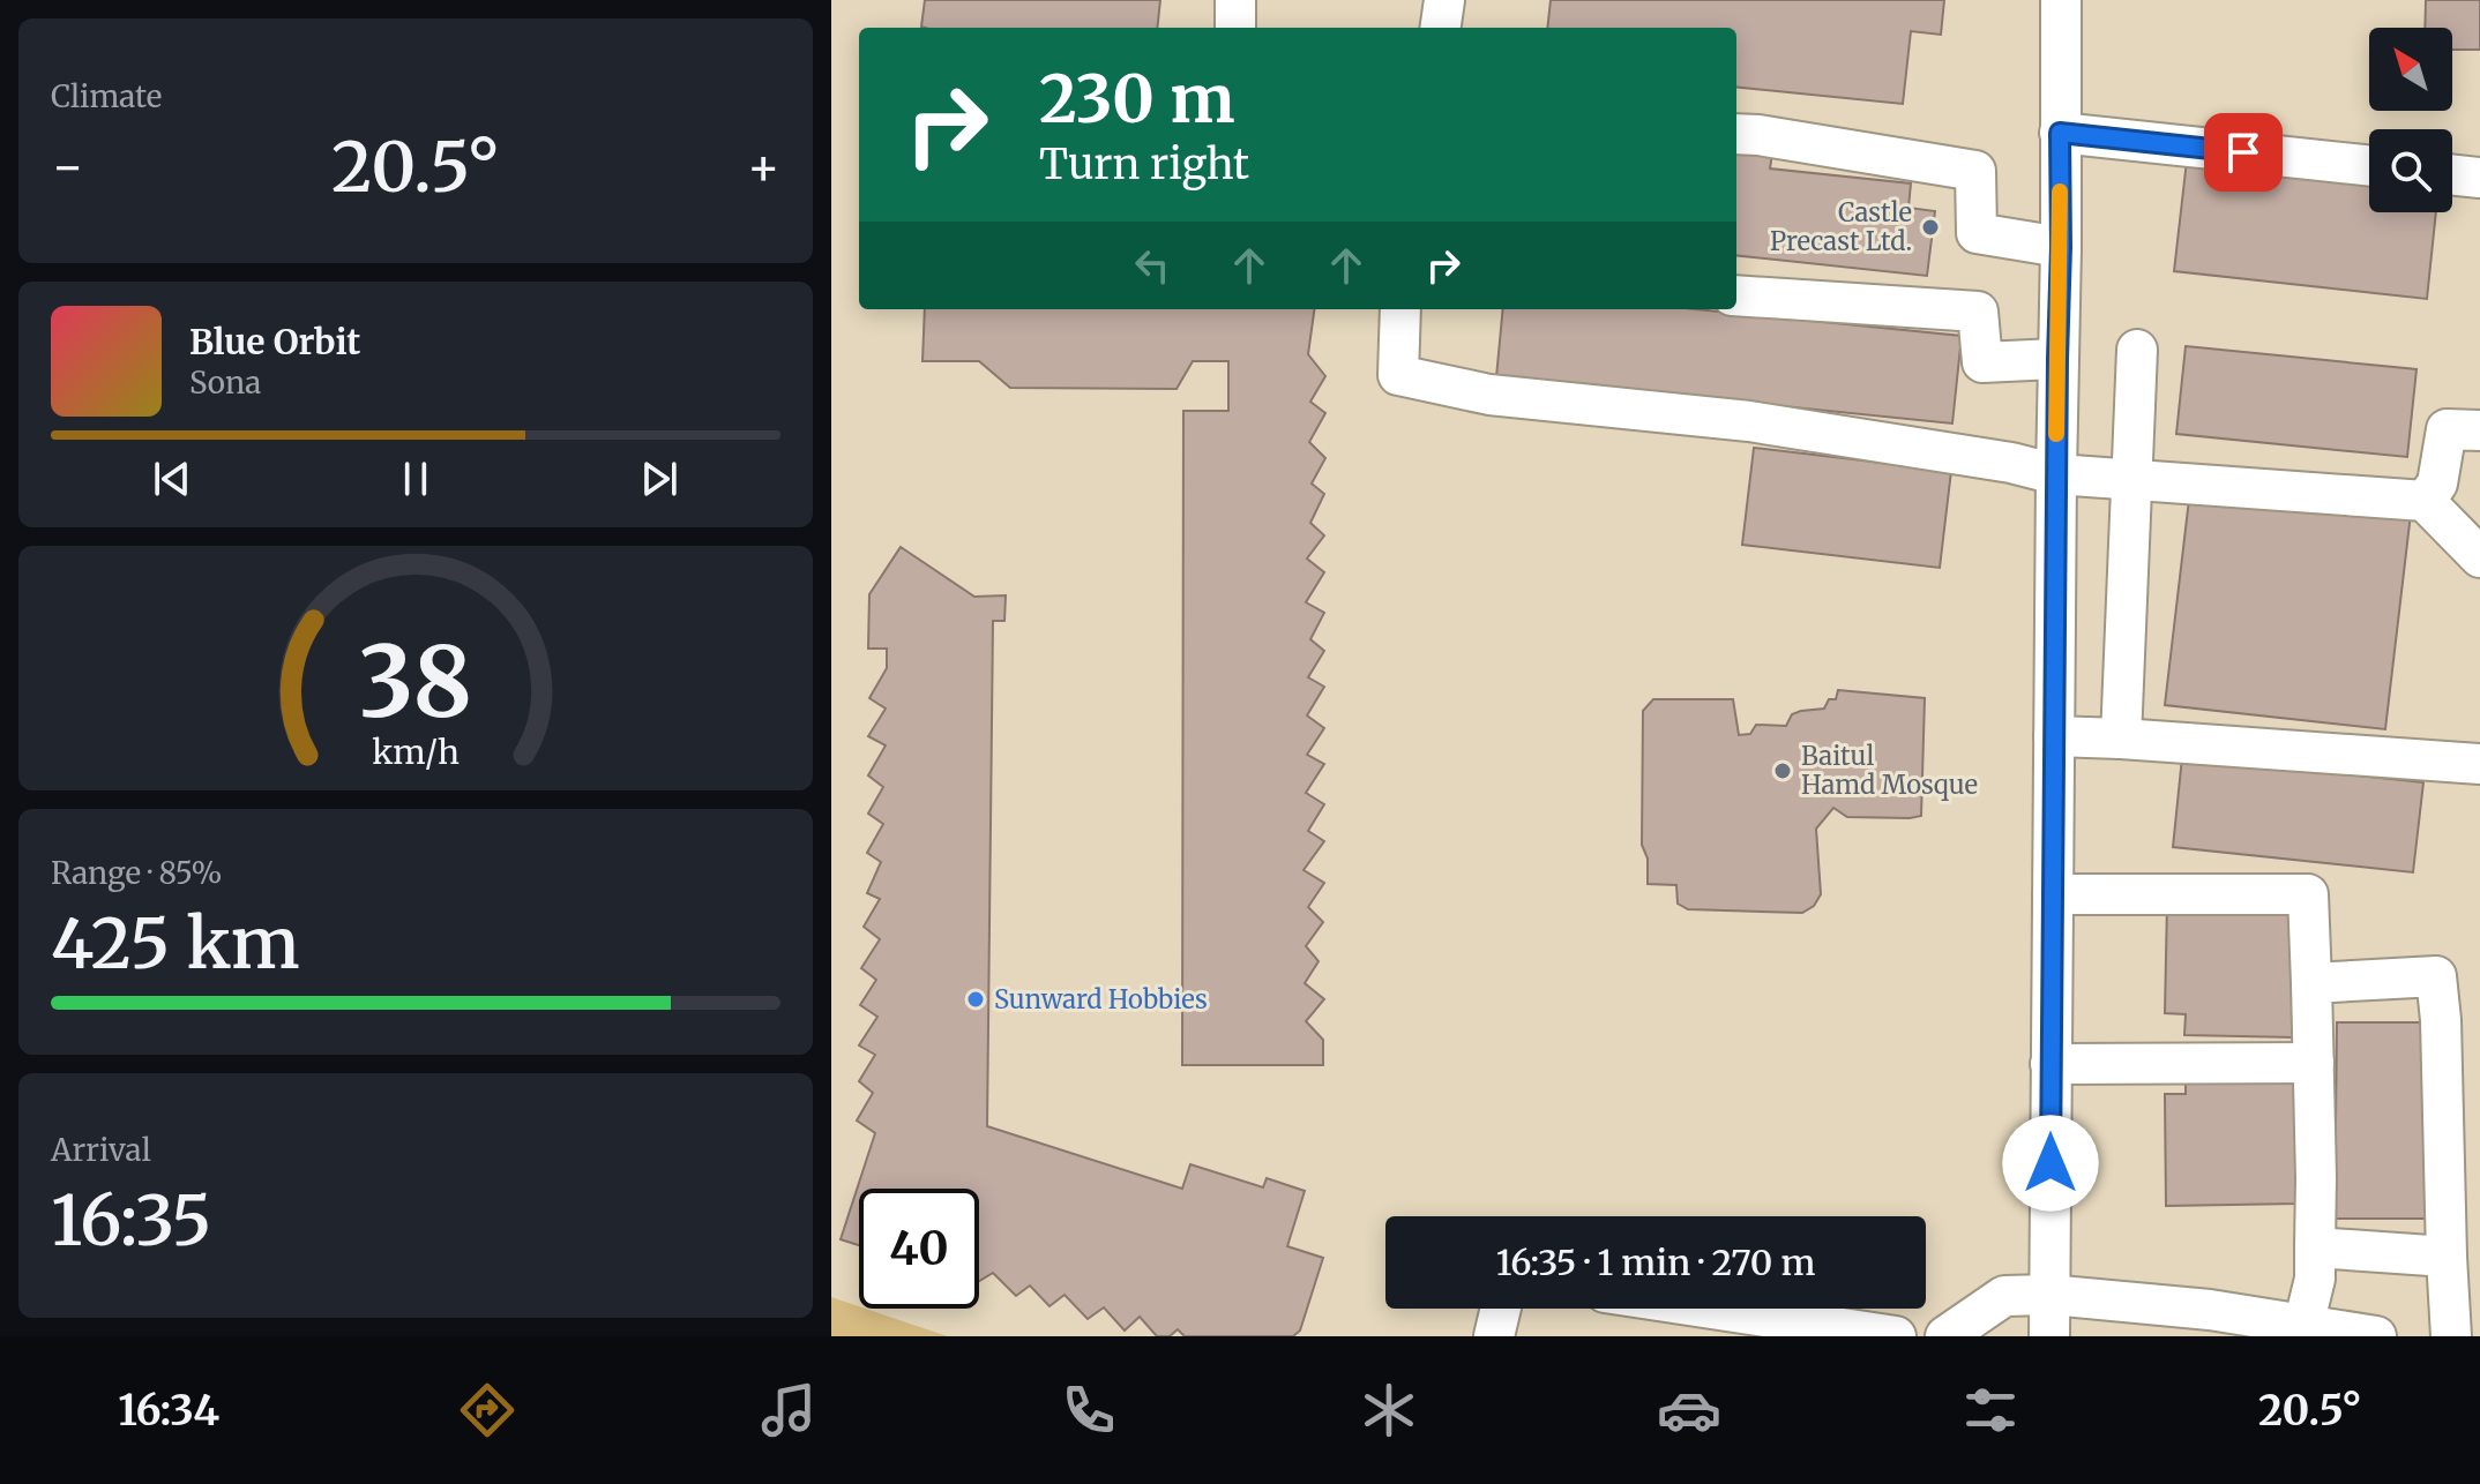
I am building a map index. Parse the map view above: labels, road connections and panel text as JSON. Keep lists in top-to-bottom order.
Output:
{
  "places": ["Castle Precast Ltd.", "Baitul Hamd Mosque", "Sunward Hobbies"],
  "north": "top left",
  "page": {
    "tile": [
      "Climate",
      ["Range · 85%", "425 km"],
      ["Arrival", "16:35"]
    ],
    "turn": ["230 m", "Turn right"],
    "heat": ["−", "20.5°", "+"],
    "song": ["Blue Orbit", "Sona"],
    "limit": "40",
    "trip": "16:35 · 1 min · 270 m",
    "tabs": ["16:34", "20.5°"],
    "gauge": ["38", "km/h"]
  }
}
